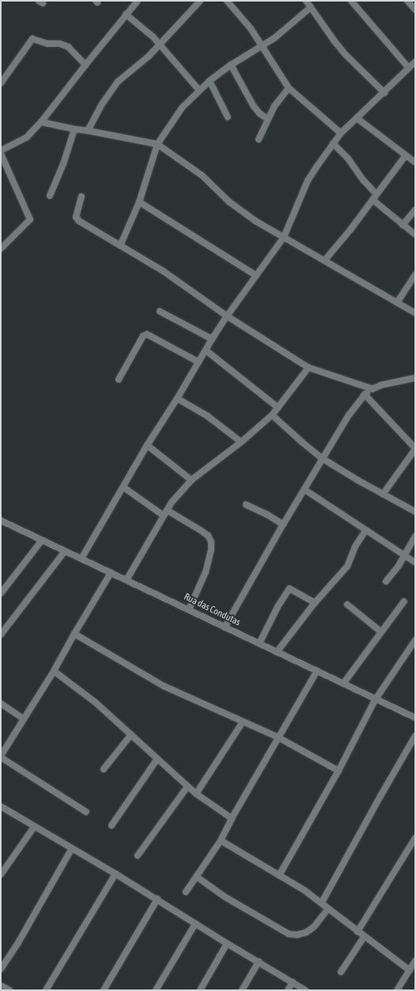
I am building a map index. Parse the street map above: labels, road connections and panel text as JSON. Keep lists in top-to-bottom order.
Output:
{
  "streets": {
    "street": ["Rua das Condutas"]
  }
}
